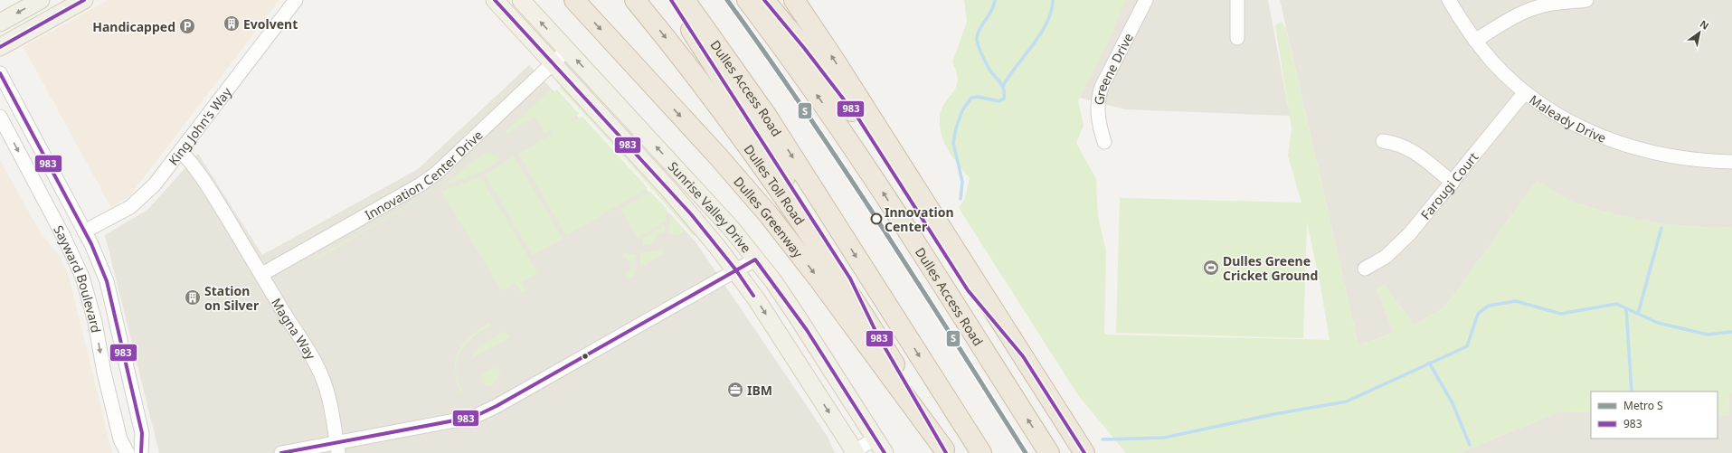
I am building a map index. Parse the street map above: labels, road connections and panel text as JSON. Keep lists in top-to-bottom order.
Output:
{
  "streets": {
    "highway": ["Dulles Access Road", "Dulles Toll Road", "Dulles Greenway"],
    "main road": ["Sunrise Valley Drive"],
    "street": [
      "Greene Drive",
      "Maleady Drive",
      "King John's Way",
      "Innovation Center Drive",
      "Farougi Court",
      "Sayward Boulevard",
      "Magna Way"
    ]
  },
  "crossings": [
    ["Maleady Drive", "Farougi Court"],
    ["King John's Way", "Sayward Boulevard"],
    ["King John's Way", "Magna Way"],
    ["Innovation Center Drive", "Sunrise Valley Drive"],
    ["Innovation Center Drive", "Magna Way"],
    ["Dulles Toll Road", "Dulles Greenway"]
  ],
  "places": {
    "building": ["Evolvent", "Station on Silver"],
    "parking": ["Handicapped"],
    "other": ["Innovation Center"],
    "sports": ["Dulles Greene Cricket Ground"],
    "office": ["IBM"]
  },
  "lines": ["metro line S", "transit line 983"],
  "legend": ["Metro S", "983"],
  "north": "top right"
}
